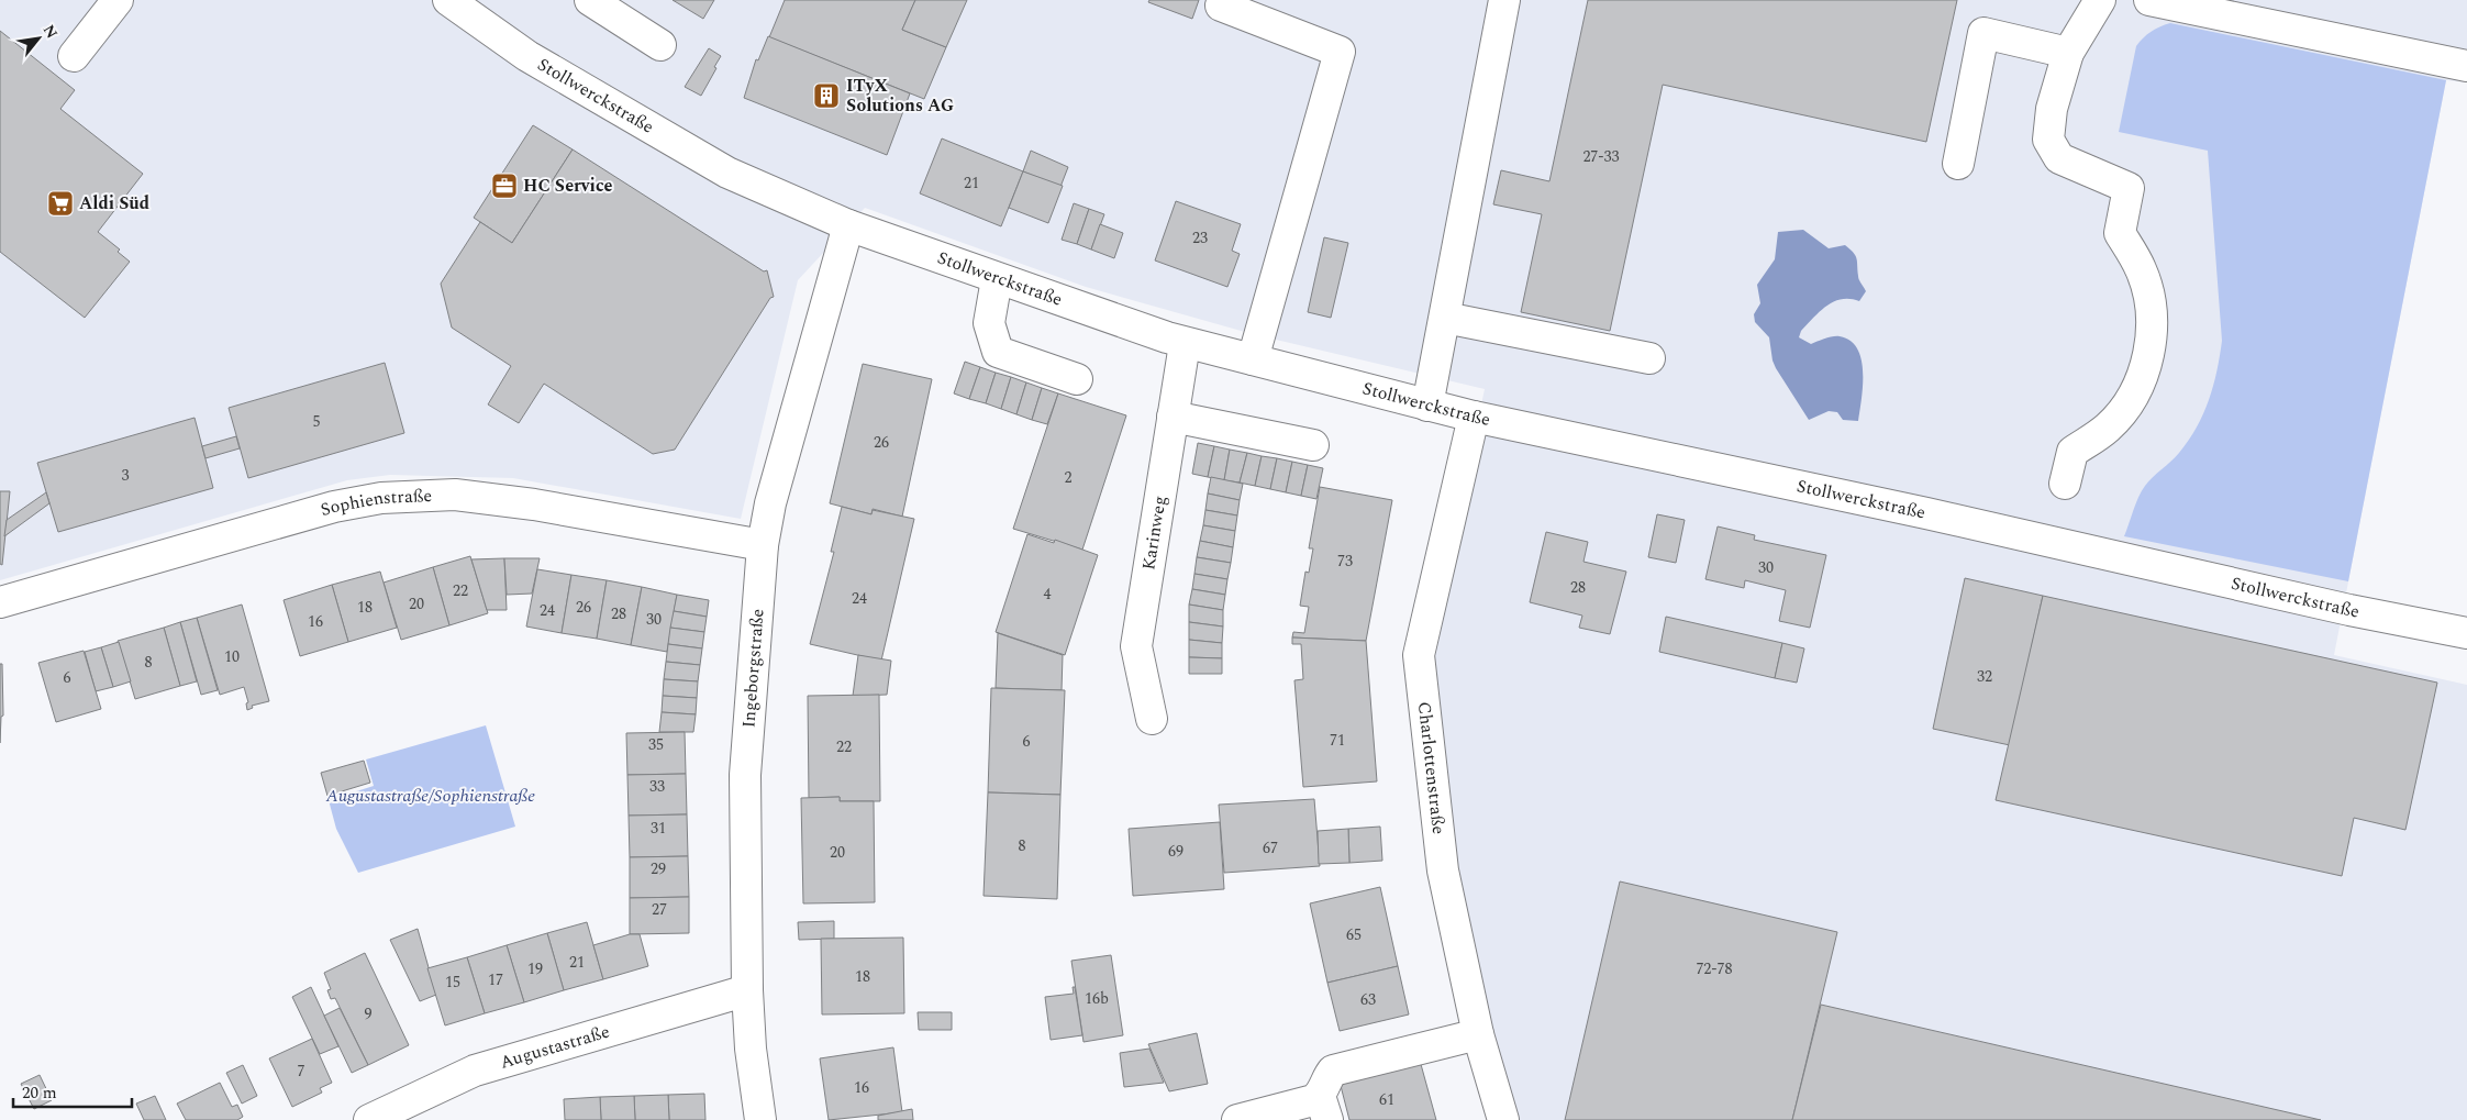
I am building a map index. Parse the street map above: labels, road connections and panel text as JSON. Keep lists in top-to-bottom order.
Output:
{
  "streets": {
    "street": [
      "Stollwerckstraße",
      "Sophienstraße",
      "Karinweg",
      "Ingeborgstraße",
      "Charlottenstraße",
      "Augustastraße"
    ]
  },
  "crossings": [
    ["Stollwerckstraße", "Karinweg"],
    ["Stollwerckstraße", "Ingeborgstraße"],
    ["Stollwerckstraße", "Charlottenstraße"],
    ["Sophienstraße", "Ingeborgstraße"],
    ["Ingeborgstraße", "Augustastraße"]
  ],
  "parks": ["Augustastraße/Sophienstraße"],
  "places": {
    "building": ["ITyX Solutions AG"],
    "office": ["HC Service"],
    "supermarket": ["Aldi Süd"]
  },
  "house_numbers": [
    "27-33",
    "21",
    "23",
    "5",
    "26",
    "3",
    "2",
    "73",
    "30",
    "28",
    "22",
    "4",
    "24",
    "20",
    "18",
    "26",
    "24",
    "28",
    "30",
    "16",
    "10",
    "8",
    "32",
    "6",
    "71",
    "6",
    "35",
    "22",
    "33",
    "31",
    "8",
    "67",
    "69",
    "20",
    "29",
    "27",
    "65",
    "21",
    "19",
    "72-78",
    "18",
    "17",
    "15",
    "16b",
    "63",
    "9",
    "7",
    "16",
    "61"
  ],
  "scale_bar": "20 m",
  "north": "top right"
}
